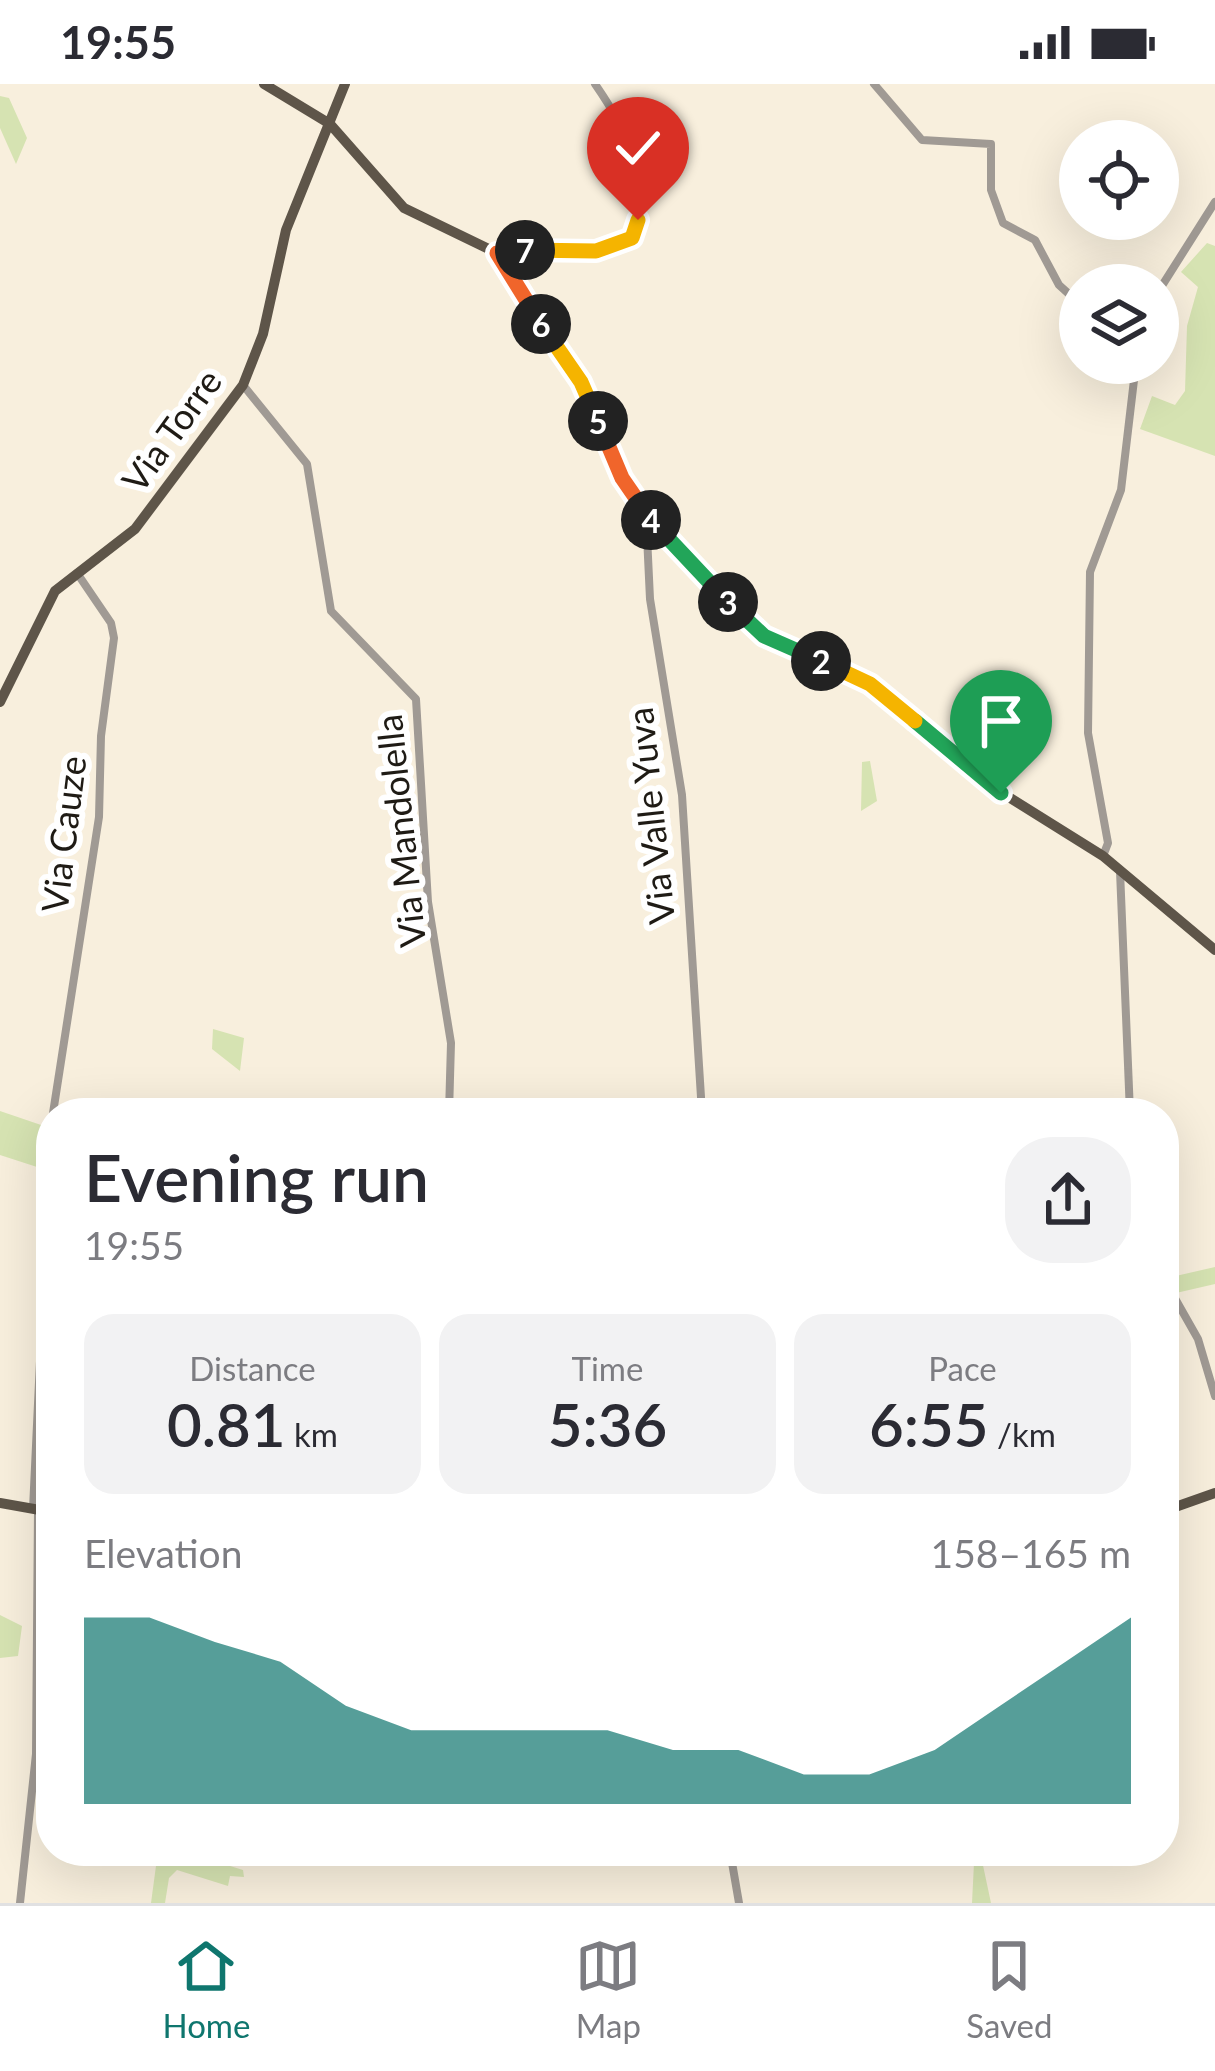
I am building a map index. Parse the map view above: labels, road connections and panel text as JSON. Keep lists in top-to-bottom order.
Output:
{
  "streets": {
    "main road": ["Via Torre"],
    "street": ["Via Valle Yuva", "Via Mandolella", "Via Cauze"]
  },
  "crossings": [
    ["Via Torre", "Via Mandolella"],
    ["Via Torre", "Via Cauze"]
  ],
  "page": {
    "status": "19:55",
    "pins": [
      "7",
      "6",
      "5",
      "4",
      "3",
      "2"
    ],
    "heading": ["Evening run", "19:55"],
    "stats": [
      ["Distance", "0.81 km"],
      ["Time", "5:36"],
      ["Pace", "6:55 /km"]
    ],
    "chart": ["Elevation", "158–165 m"],
    "tabs": ["Home", "Map", "Saved"]
  }
}
